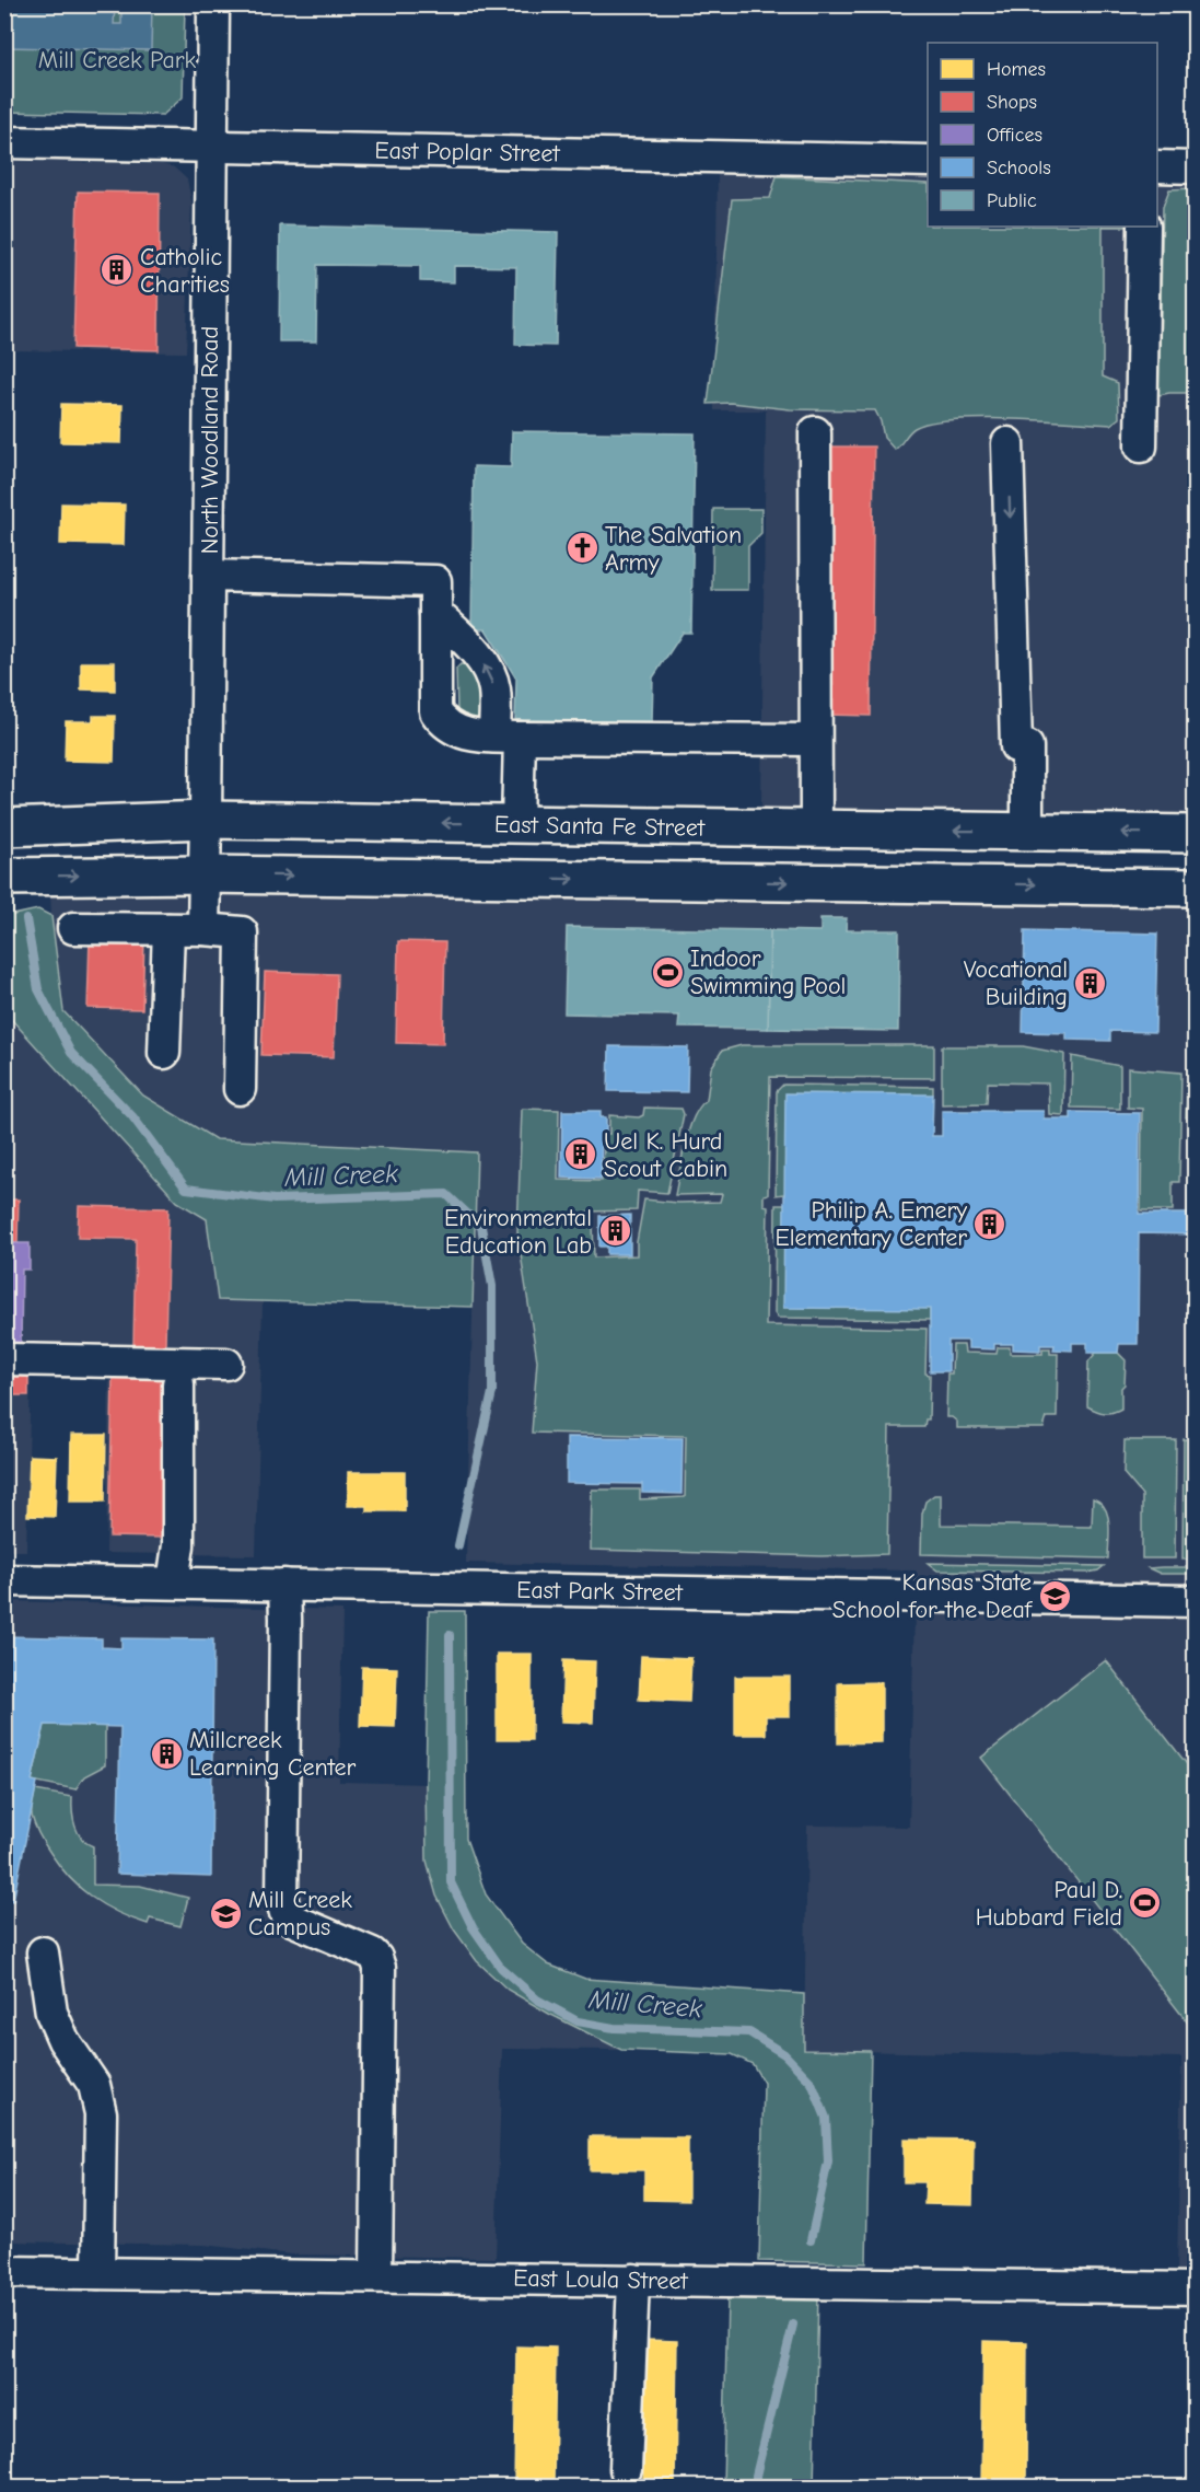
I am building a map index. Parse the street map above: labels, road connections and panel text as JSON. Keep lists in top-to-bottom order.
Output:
{
  "streets": {
    "main road": ["East Santa Fe Street"],
    "street": [
      "East Poplar Street",
      "North Woodland Road",
      "East Park Street",
      "East Loula Street"
    ]
  },
  "crossings": [
    ["East Poplar Street", "North Woodland Road"],
    ["North Woodland Road", "East Santa Fe Street"]
  ],
  "water": ["Mill Creek"],
  "parks": ["Mill Creek Park"],
  "places": {
    "building": [
      "Catholic Charities",
      "Vocational Building",
      "Uel K. Hurd Scout Cabin",
      "Philip A. Emery Elementary Center",
      "Environmental Education Lab",
      "Millcreek Learning Center"
    ],
    "church": ["The Salvation Army"],
    "sports": ["Indoor Swimming Pool", "Paul D. Hubbard Field"],
    "school or university": ["Kansas State School for the Deaf", "Mill Creek Campus"]
  },
  "legend": [
    "Homes",
    "Shops",
    "Offices",
    "Schools",
    "Public"
  ]
}
